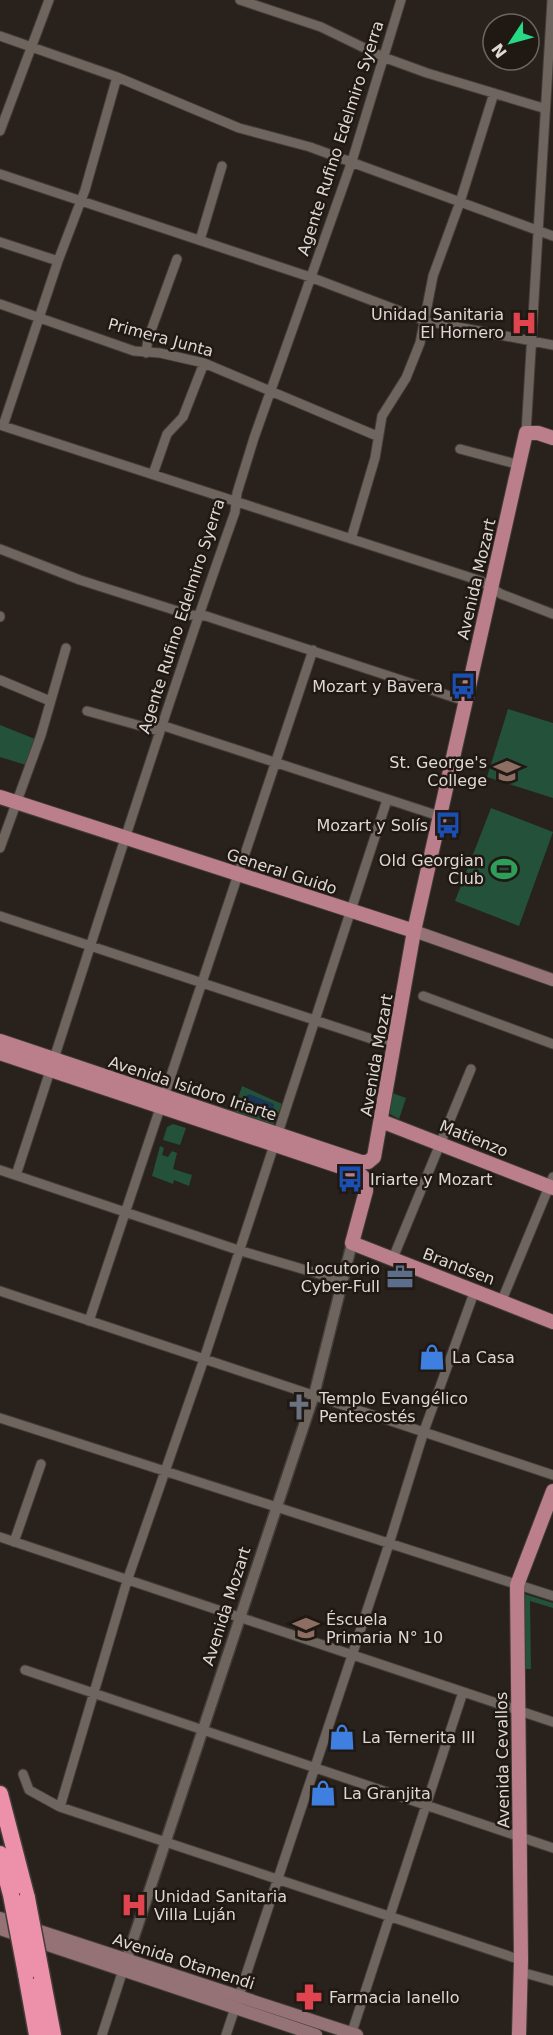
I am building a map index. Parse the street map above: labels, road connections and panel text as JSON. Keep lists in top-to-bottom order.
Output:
{
  "streets": {
    "main road": [
      "Avenida Mozart",
      "General Guido",
      "Avenida Isidoro Iriarte",
      "Matienzo",
      "Brandsen",
      "Avenida Cevallos",
      "Avenida Otamendi"
    ],
    "street": ["Agente Rufino Edelmiro Syerra", "Primera Junta"]
  },
  "crossings": [
    ["Agente Rufino Edelmiro Syerra", "Primera Junta"],
    ["Agente Rufino Edelmiro Syerra", "General Guido"],
    ["Agente Rufino Edelmiro Syerra", "Avenida Isidoro Iriarte"],
    ["Avenida Mozart", "General Guido"],
    ["Avenida Mozart", "Avenida Isidoro Iriarte"],
    ["Avenida Mozart", "Matienzo"],
    ["Avenida Mozart", "Brandsen"],
    ["Avenida Mozart", "Avenida Otamendi"]
  ],
  "places": {
    "hospital": ["Unidad Sanitaria El Hornero", "Unidad Sanitaria Villa Luján"],
    "bus stop": ["Mozart y Bavera", "Mozart y Solís", "Iriarte y Mozart"],
    "school or university": ["St. George's College", "Éscuela Primaria N° 10"],
    "sports": ["Old Georgian Club"],
    "office": ["Locutorio Cyber-Full"],
    "shop": ["La Casa", "La Ternerita III", "La Granjita"],
    "church": ["Templo Evangélico Pentecostés"],
    "pharmacy": ["Farmacia Ianello"]
  },
  "north": "bottom left"
}
